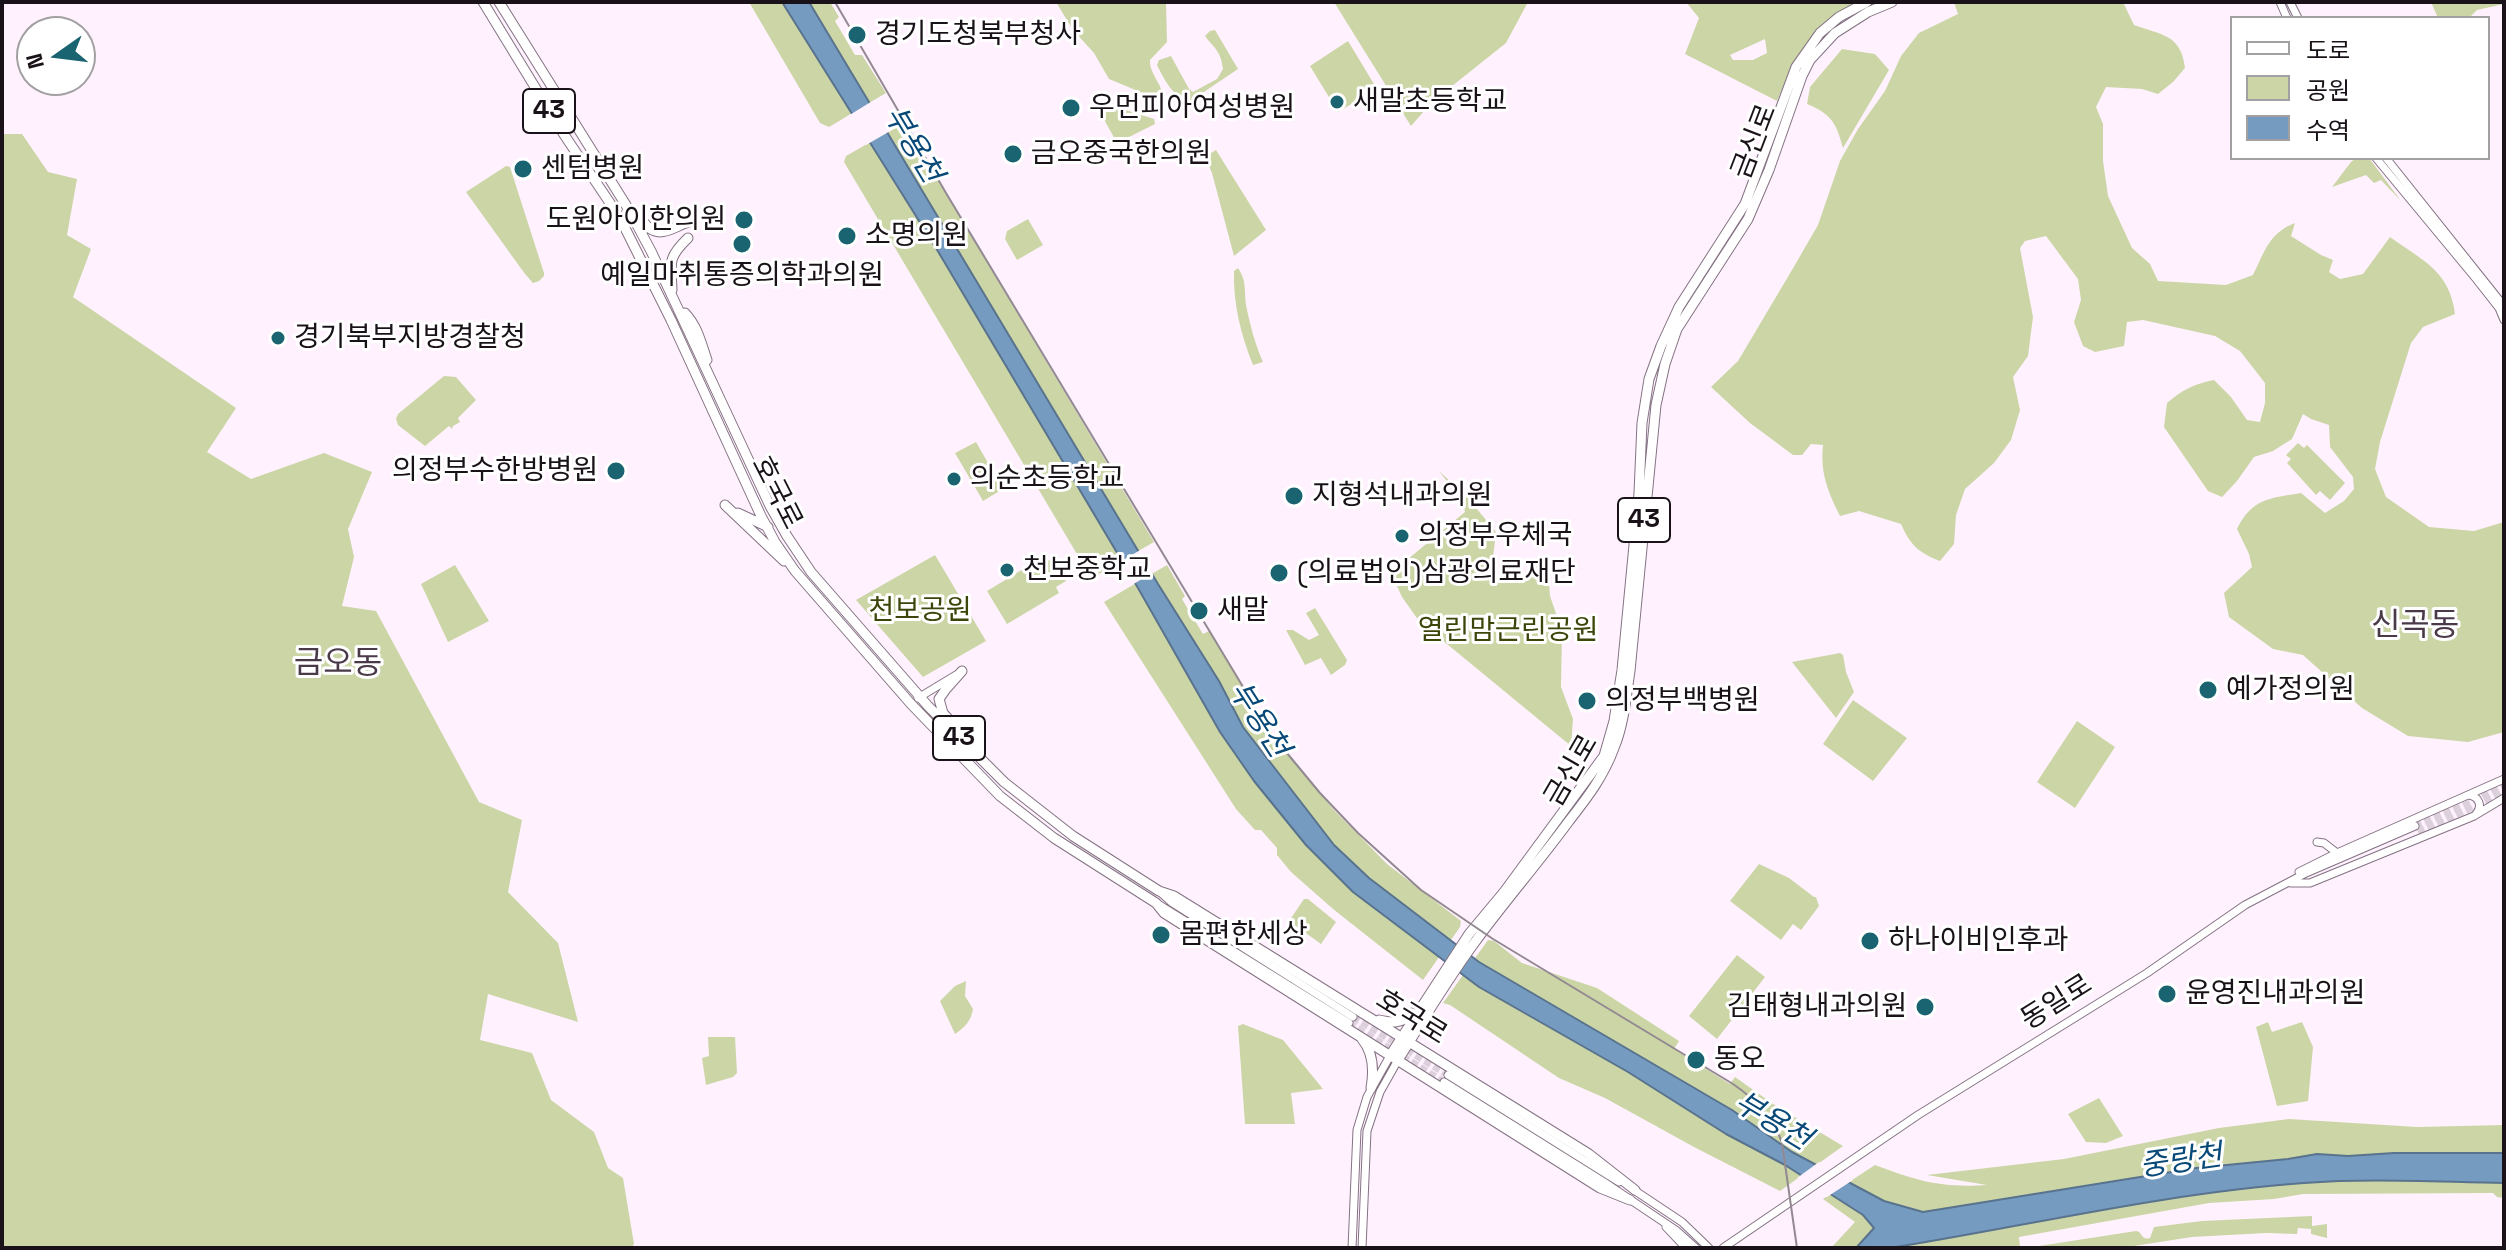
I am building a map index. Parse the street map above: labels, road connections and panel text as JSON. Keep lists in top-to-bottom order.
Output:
{
  "streets": {
    "main road": ["43", "금신로", "호국로"],
    "street": ["동일로"]
  },
  "crossings": [
    ["43", "금신로"],
    ["43", "호국로"]
  ],
  "districts": ["신곡동", "금오동"],
  "water": ["부용천", "중랑천"],
  "parks": ["천보공원", "열린맘근린공원"],
  "places": [
    "경기도청북부청사",
    "새말초등학교",
    "우먼피아여성병원",
    "금오중국한의원",
    "센텀병원",
    "도원아이한의원",
    "소명의원",
    "예일마취통증의학과의원",
    "경기북부지방경찰청",
    "의정부수한방병원",
    "의순초등학교",
    "지형석내과의원",
    "의정부우체국",
    "천보중학교",
    "(의료법인)삼광의료재단",
    "새말",
    "예가정의원",
    "의정부백병원",
    "몸편한세상",
    "하나이비인후과",
    "윤영진내과의원",
    "김태형내과의원",
    "동오"
  ],
  "legend": ["도로", "공원", "수역"],
  "north": "left"
}
